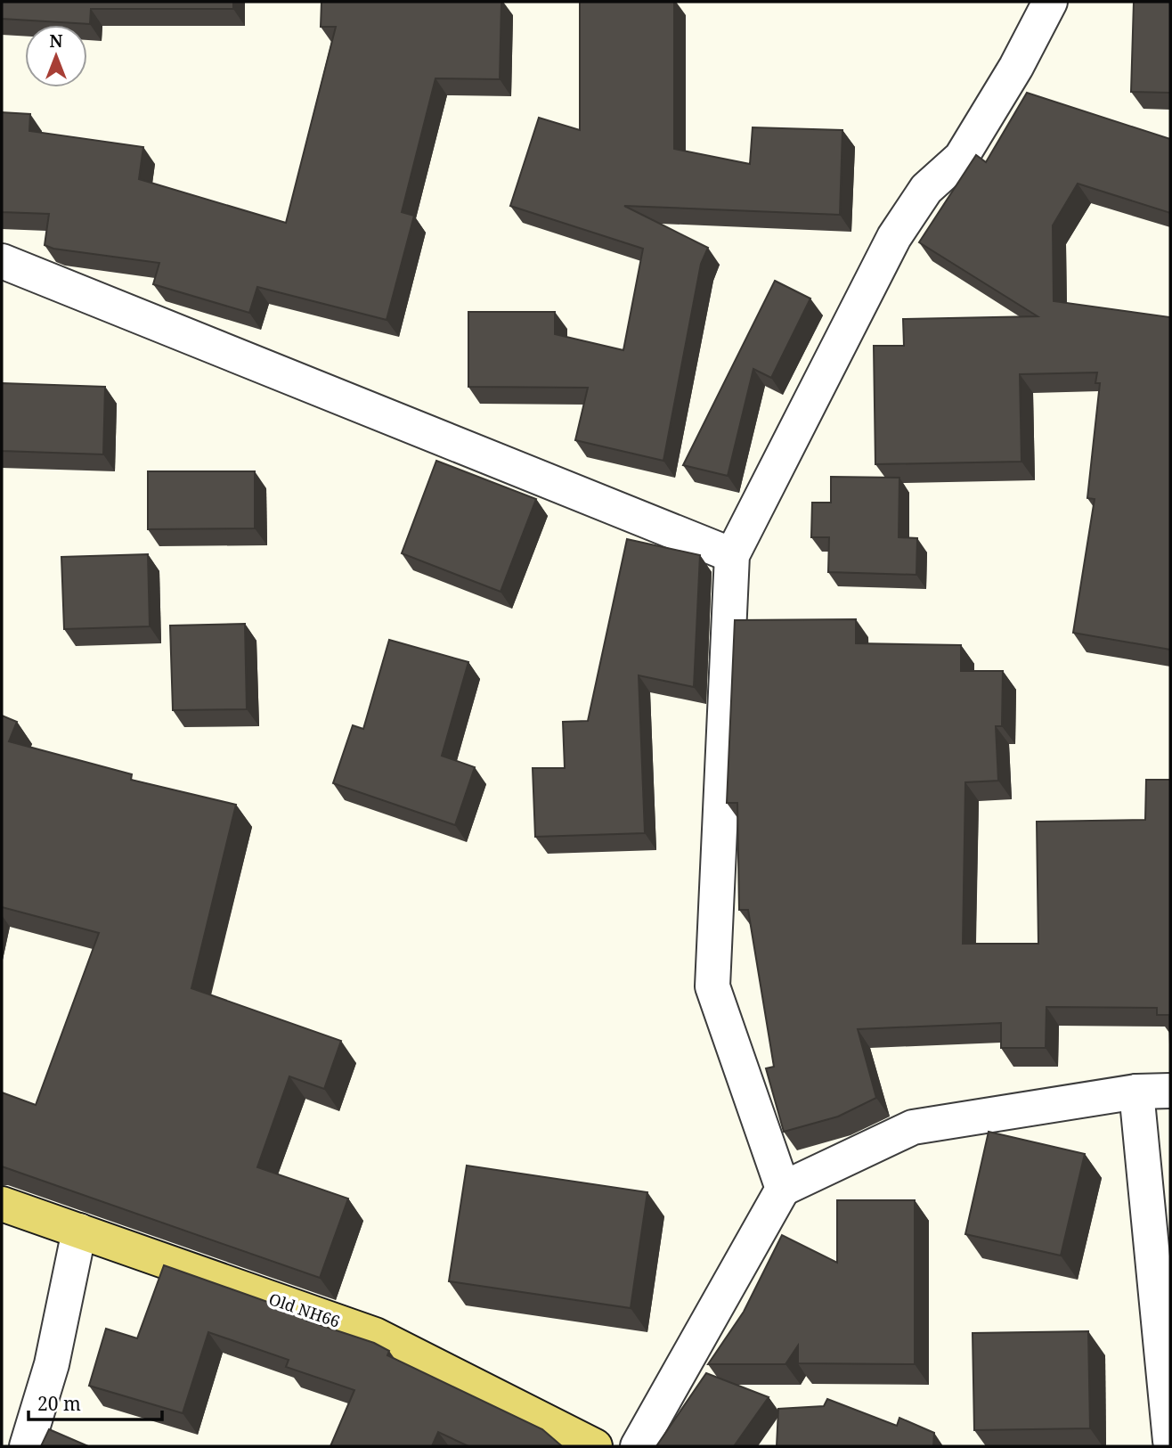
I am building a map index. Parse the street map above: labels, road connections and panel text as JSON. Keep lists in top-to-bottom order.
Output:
{
  "streets": {
    "main road": ["Old NH66"]
  },
  "scale_bar": "20 m",
  "north": "top"
}
